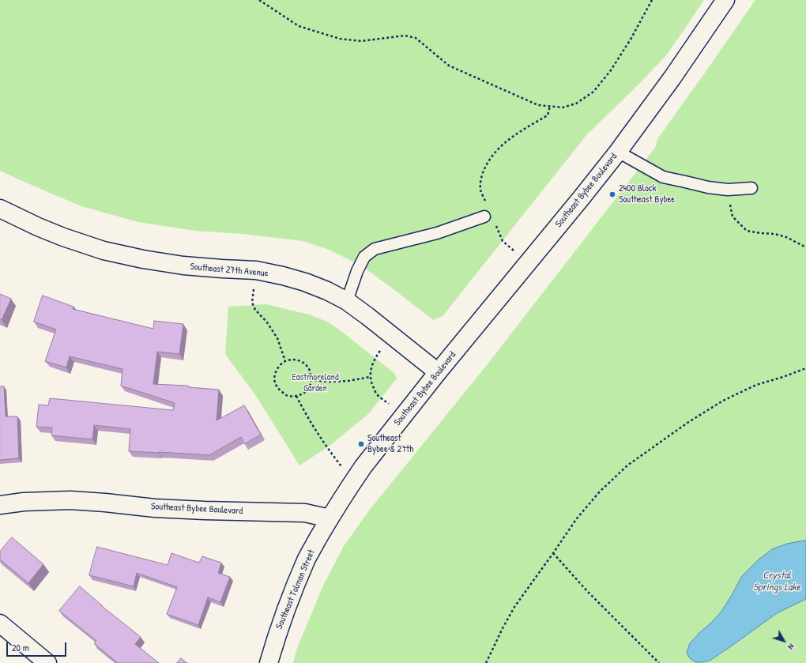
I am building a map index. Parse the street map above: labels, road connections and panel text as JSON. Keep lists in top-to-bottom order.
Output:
{
  "streets": {
    "street": ["Southeast Bybee Boulevard", "Southeast 27th Avenue", "Southeast Tolman Street"]
  },
  "crossings": [
    ["Southeast Bybee Boulevard", "Southeast 27th Avenue"],
    ["Southeast Bybee Boulevard", "Southeast Tolman Street"]
  ],
  "water": ["Crystal Springs Lake"],
  "parks": ["Eastmoreland Garden"],
  "places": ["2400 Block Southeast Bybee", "Southeast Bybee & 27th"],
  "scale_bar": "20 m",
  "north": "bottom right"
}
